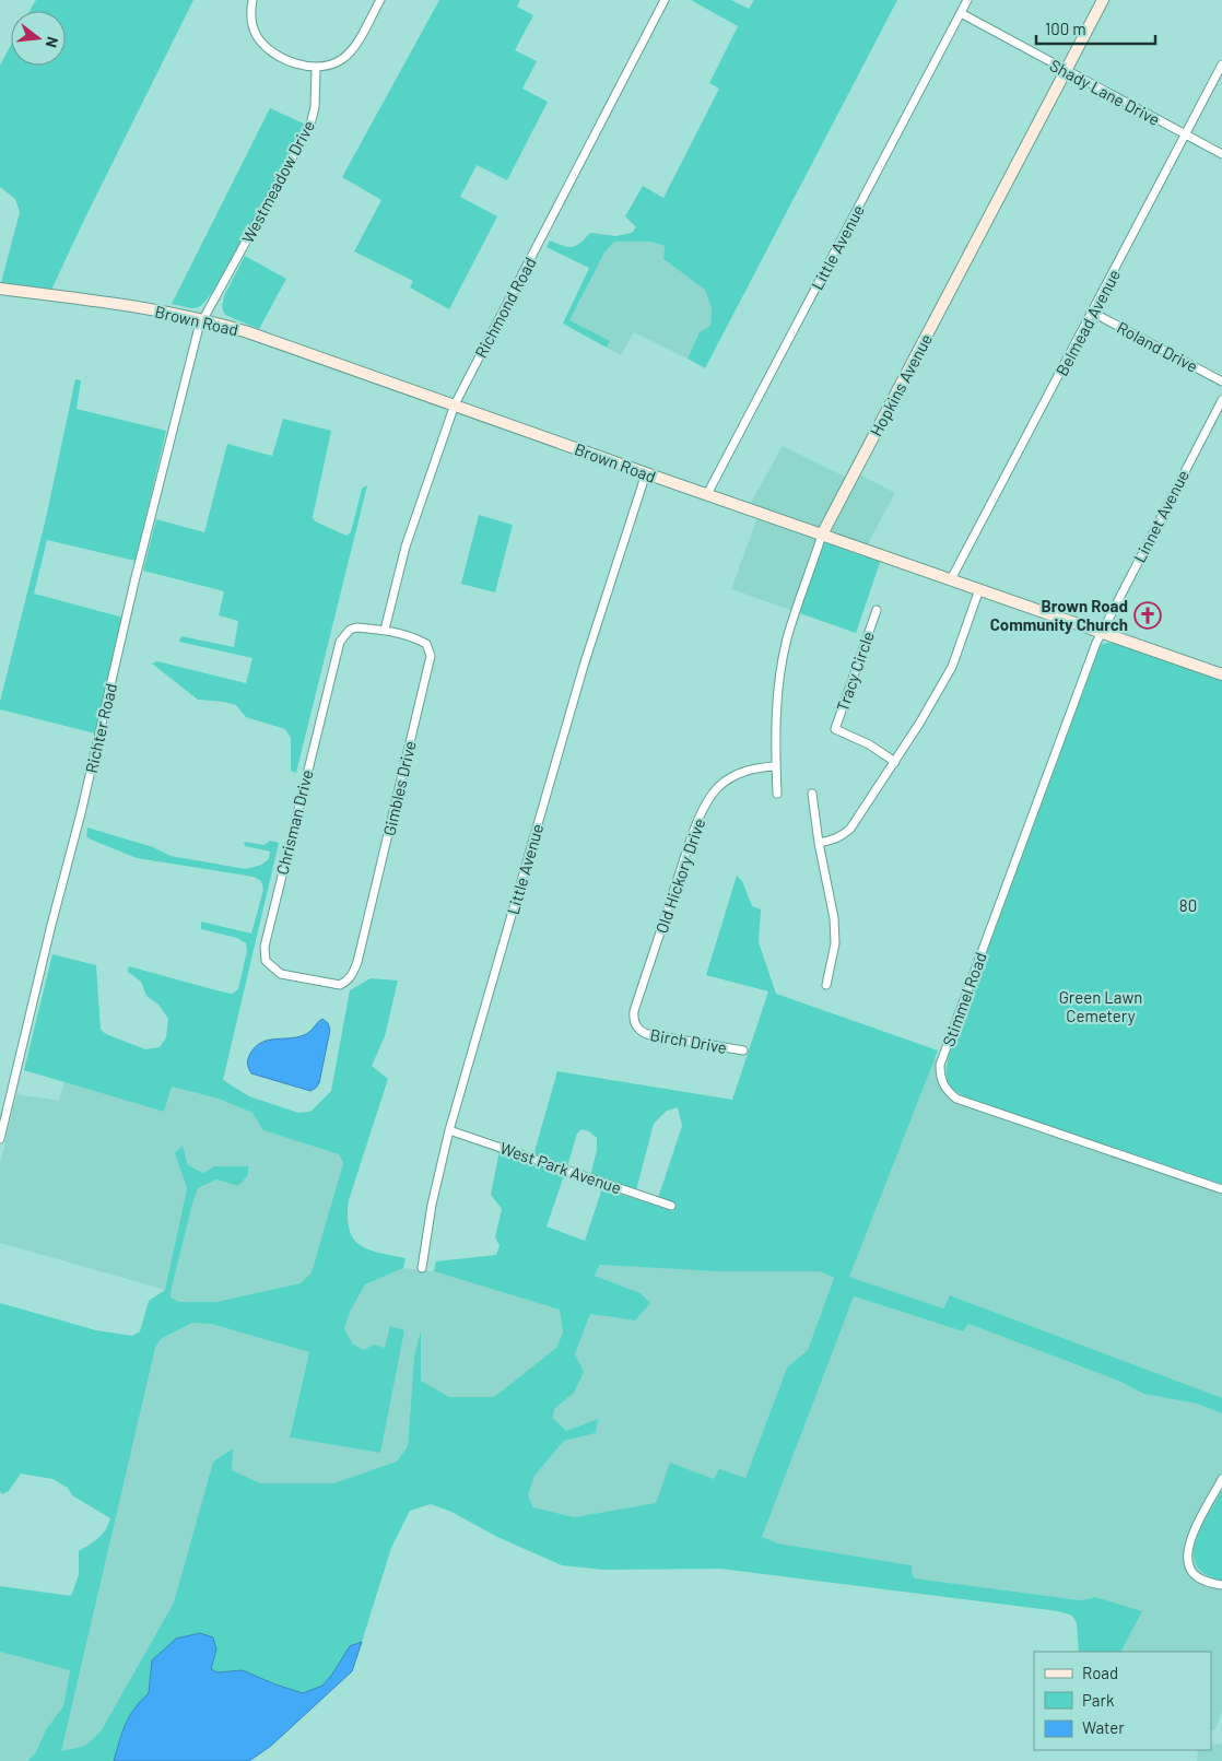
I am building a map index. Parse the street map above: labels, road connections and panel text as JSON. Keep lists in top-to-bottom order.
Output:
{
  "streets": {
    "main road": ["Brown Road", "Hopkins Avenue"],
    "street": [
      "Shady Lane Drive",
      "Westmeadow Drive",
      "Little Avenue",
      "Richmond Road",
      "Belmead Avenue",
      "Roland Drive",
      "Linnet Avenue",
      "Tracy Circle",
      "Richter Road",
      "Gimbles Drive",
      "Chrisman Drive",
      "Old Hickory Drive",
      "Stimmel Road",
      "Birch Drive",
      "West Park Avenue"
    ]
  },
  "crossings": [
    ["Shady Lane Drive", "Little Avenue"],
    ["Shady Lane Drive", "Belmead Avenue"],
    ["Shady Lane Drive", "Hopkins Avenue"],
    ["Westmeadow Drive", "Brown Road"],
    ["Westmeadow Drive", "Richter Road"],
    ["Little Avenue", "Brown Road"],
    ["Little Avenue", "West Park Avenue"],
    ["Richmond Road", "Brown Road"],
    ["Richmond Road", "Gimbles Drive"],
    ["Richmond Road", "Chrisman Drive"],
    ["Brown Road", "Belmead Avenue"],
    ["Brown Road", "Hopkins Avenue"],
    ["Brown Road", "Linnet Avenue"],
    ["Brown Road", "Richter Road"],
    ["Brown Road", "Stimmel Road"],
    ["Belmead Avenue", "Roland Drive"],
    ["Hopkins Avenue", "Old Hickory Drive"],
    ["Linnet Avenue", "Stimmel Road"],
    ["Gimbles Drive", "Chrisman Drive"],
    ["Old Hickory Drive", "Birch Drive"]
  ],
  "parks": ["80", "Green Lawn Cemetery"],
  "places": {
    "church": ["Brown Road Community Church"]
  },
  "legend": ["Road", "Park", "Water"],
  "scale_bar": "100 m",
  "north": "right"
}
